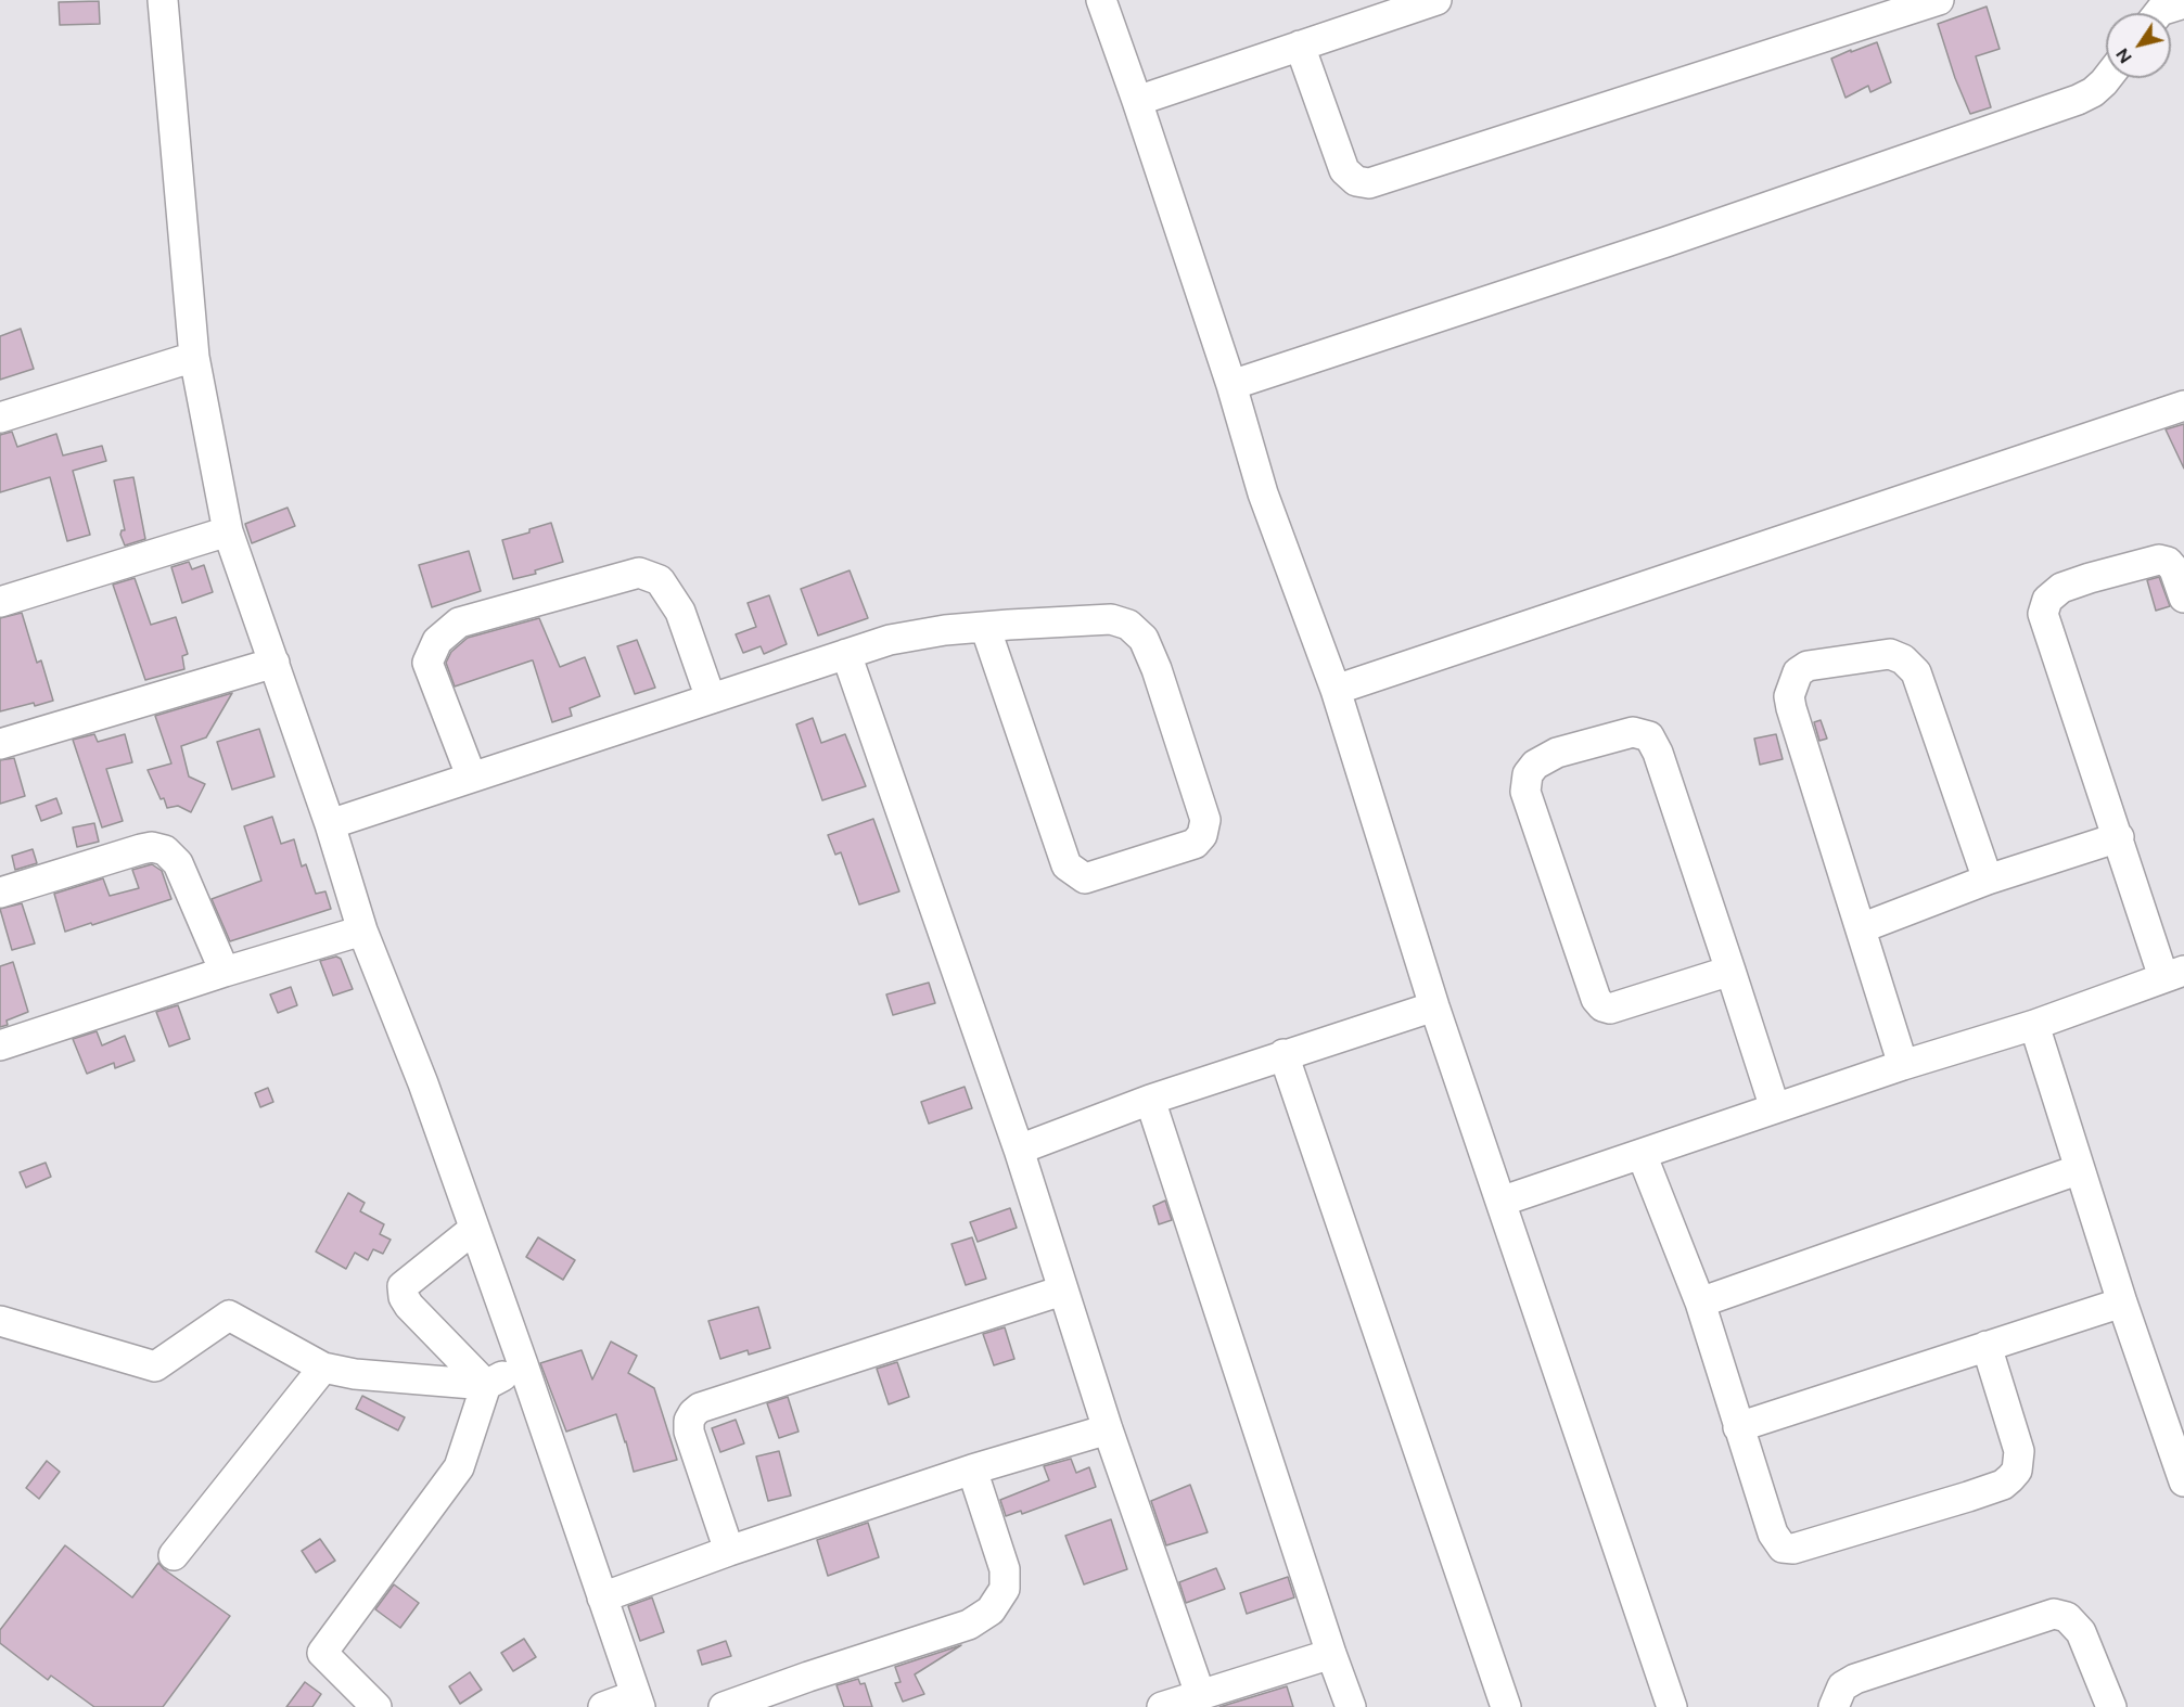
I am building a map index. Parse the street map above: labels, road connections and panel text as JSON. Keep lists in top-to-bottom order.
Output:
{
  "north": "bottom left"
}
